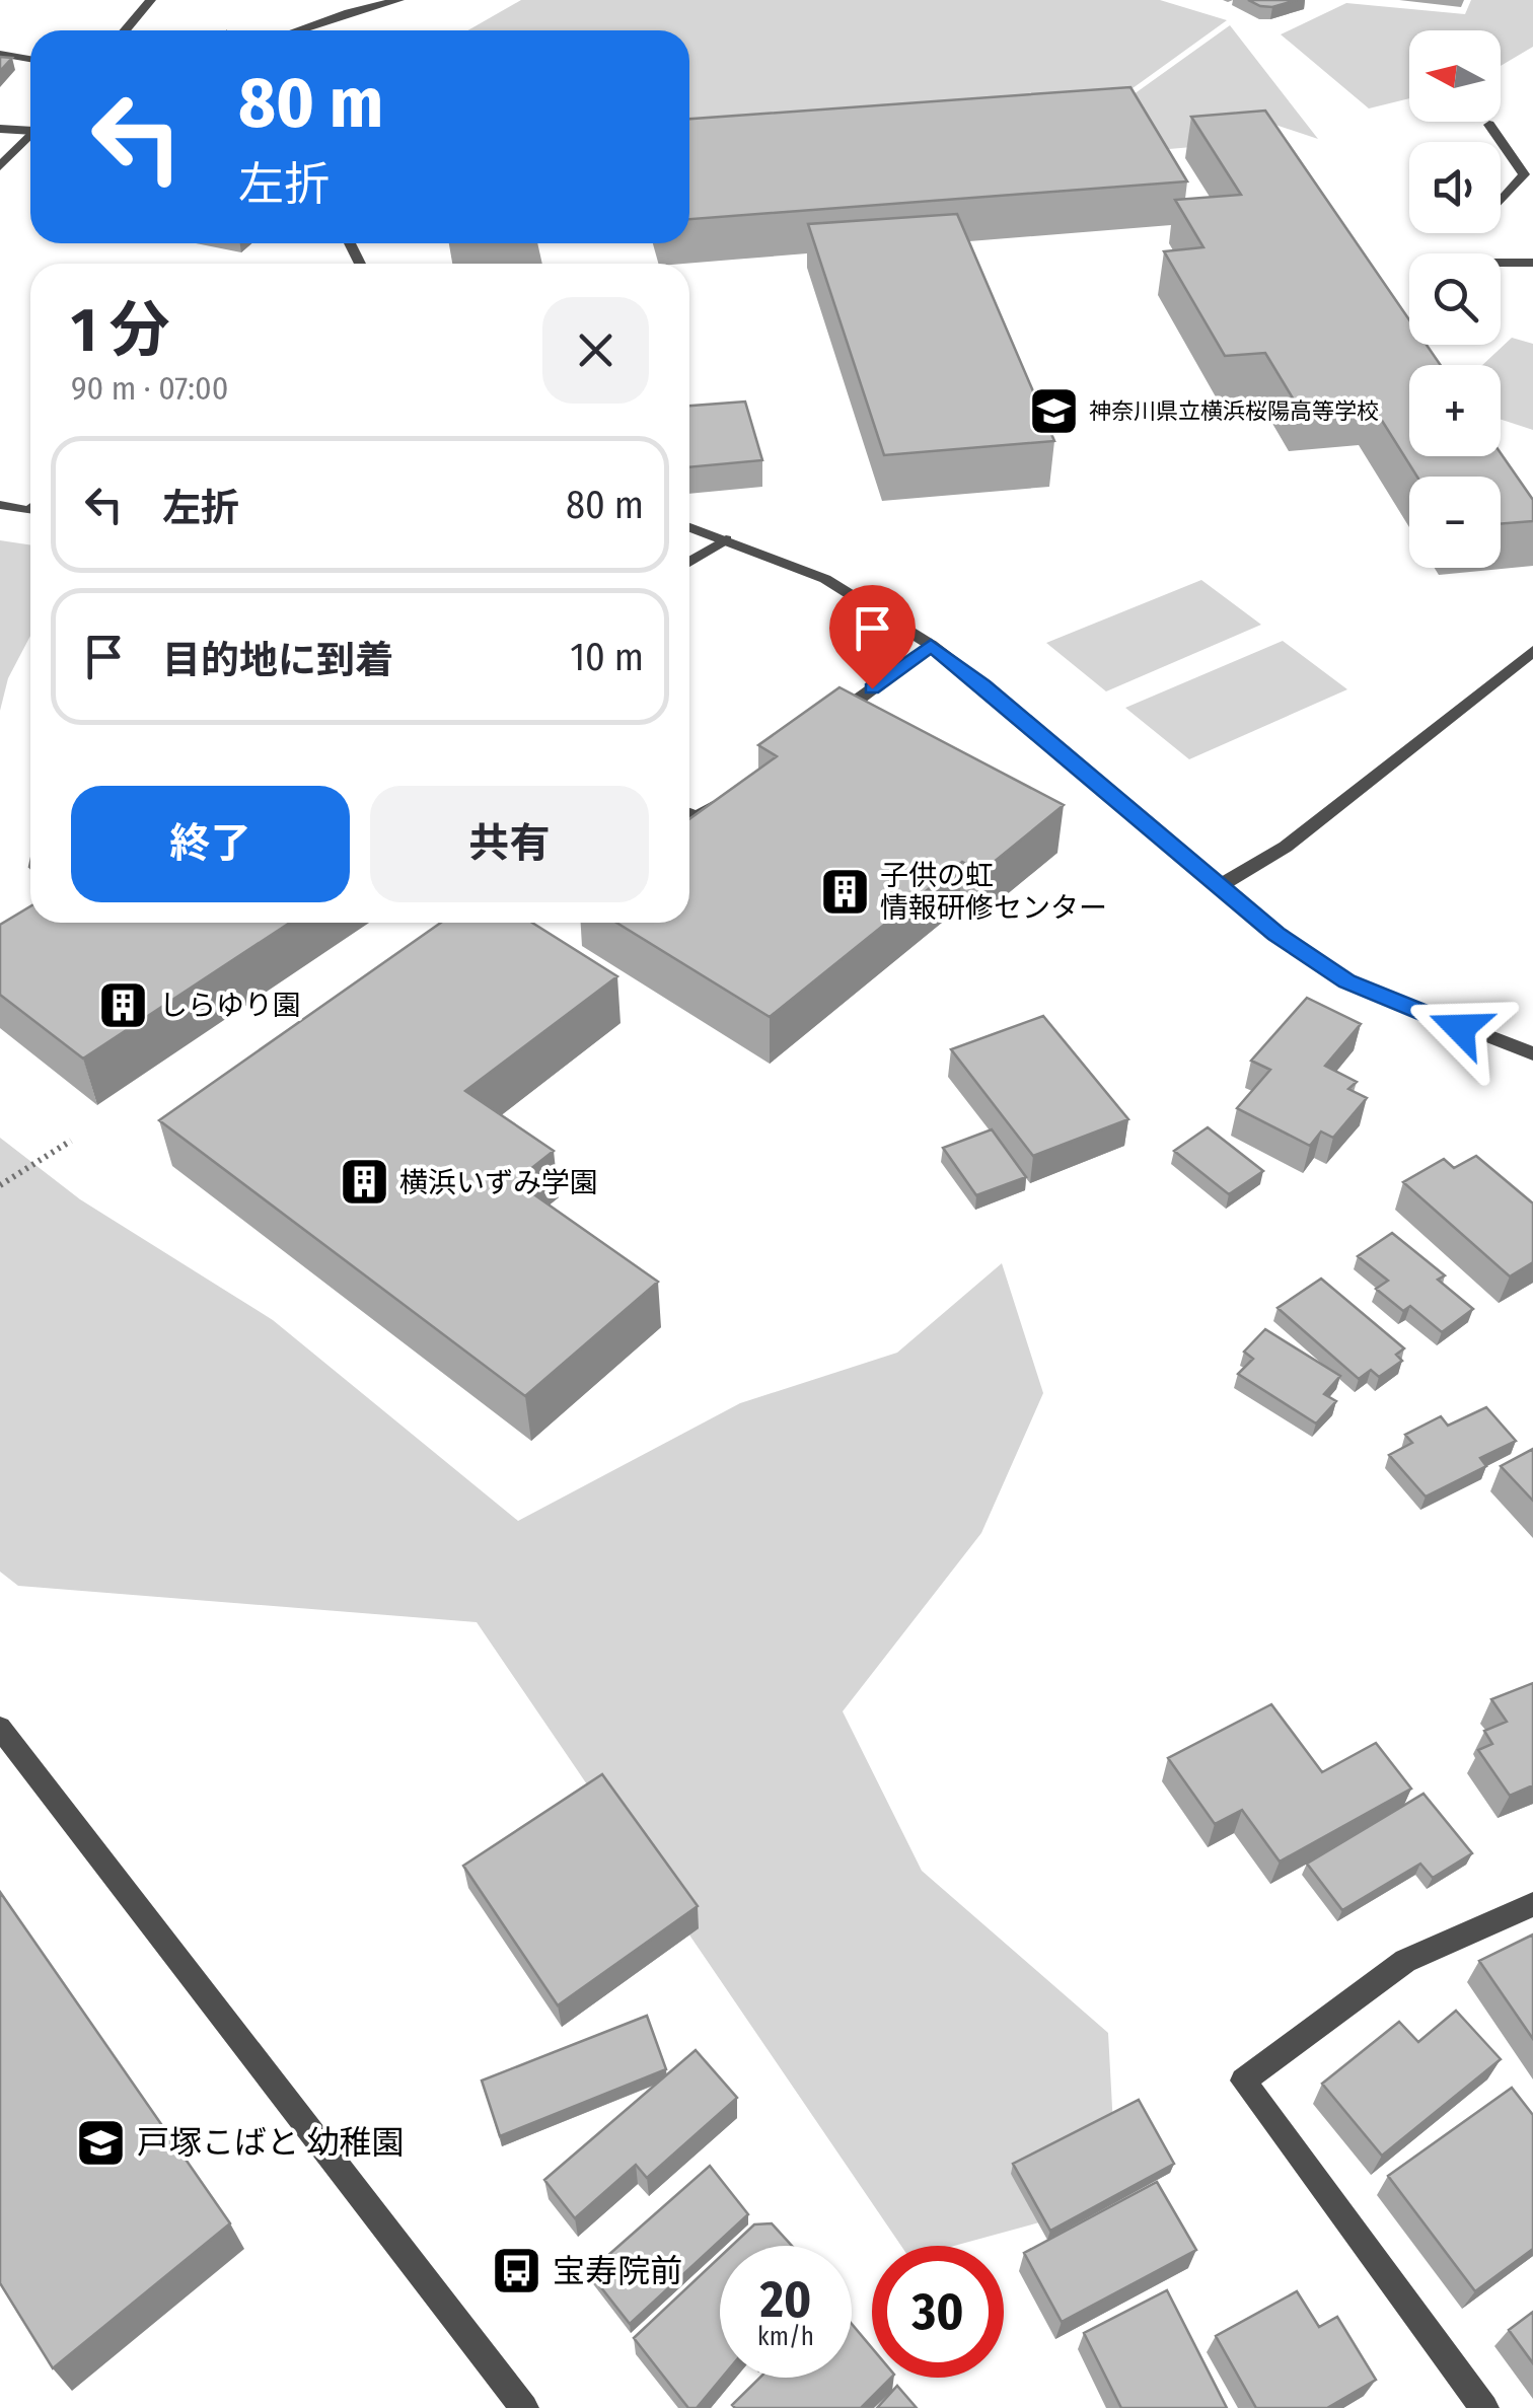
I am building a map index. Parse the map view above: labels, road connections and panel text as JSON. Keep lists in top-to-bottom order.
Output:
{
  "places": {
    "school or university": ["神奈川県立横浜桜陽高等学校", "戸塚こばと 幼稚園"],
    "building": ["子供の虹 情報研修センター", "しらゆり園", "横浜いずみ学園"],
    "bus stop": ["宝寿院前"]
  },
  "north": "left",
  "page": {
    "map_buttons": ["+", "−"],
    "turn": ["80 m", "左折"],
    "heading": ["1 分", "90 m · 07:00"],
    "list": [
      {
        "name": "左折",
        "value": "80 m"
      },
      {
        "name": "目的地に到着",
        "value": "10 m"
      }
    ],
    "buttons": ["終了", "共有"],
    "speed": "20 km/h",
    "limit": "30"
  }
}
